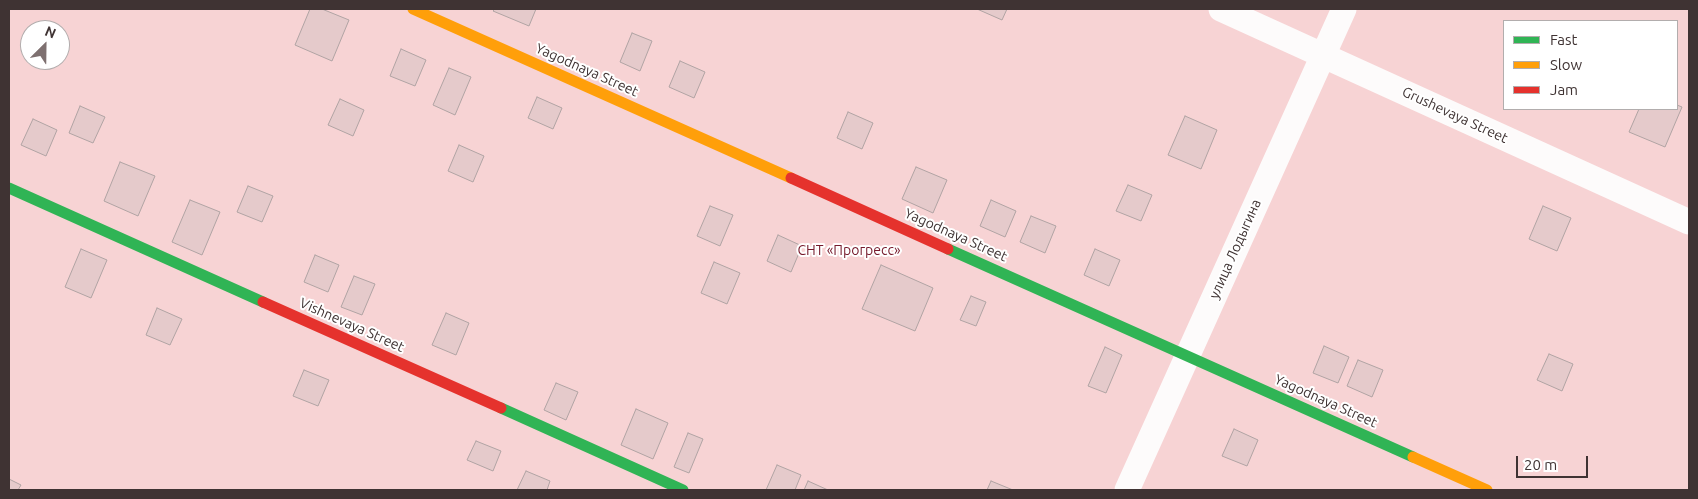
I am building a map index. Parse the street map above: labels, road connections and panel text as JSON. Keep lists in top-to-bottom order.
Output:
{
  "streets": {
    "street": [
      "Yagodnaya Street",
      "Grushevaya Street",
      "улица Лодыгина",
      "Vishnevaya Street"
    ]
  },
  "crossings": [
    ["Yagodnaya Street", "улица Лодыгина"],
    ["Grushevaya Street", "улица Лодыгина"]
  ],
  "parks": ["СНТ «Прогресс»"],
  "legend": ["Fast", "Slow", "Jam"],
  "scale_bar": "20 m",
  "north": "top right"
}
